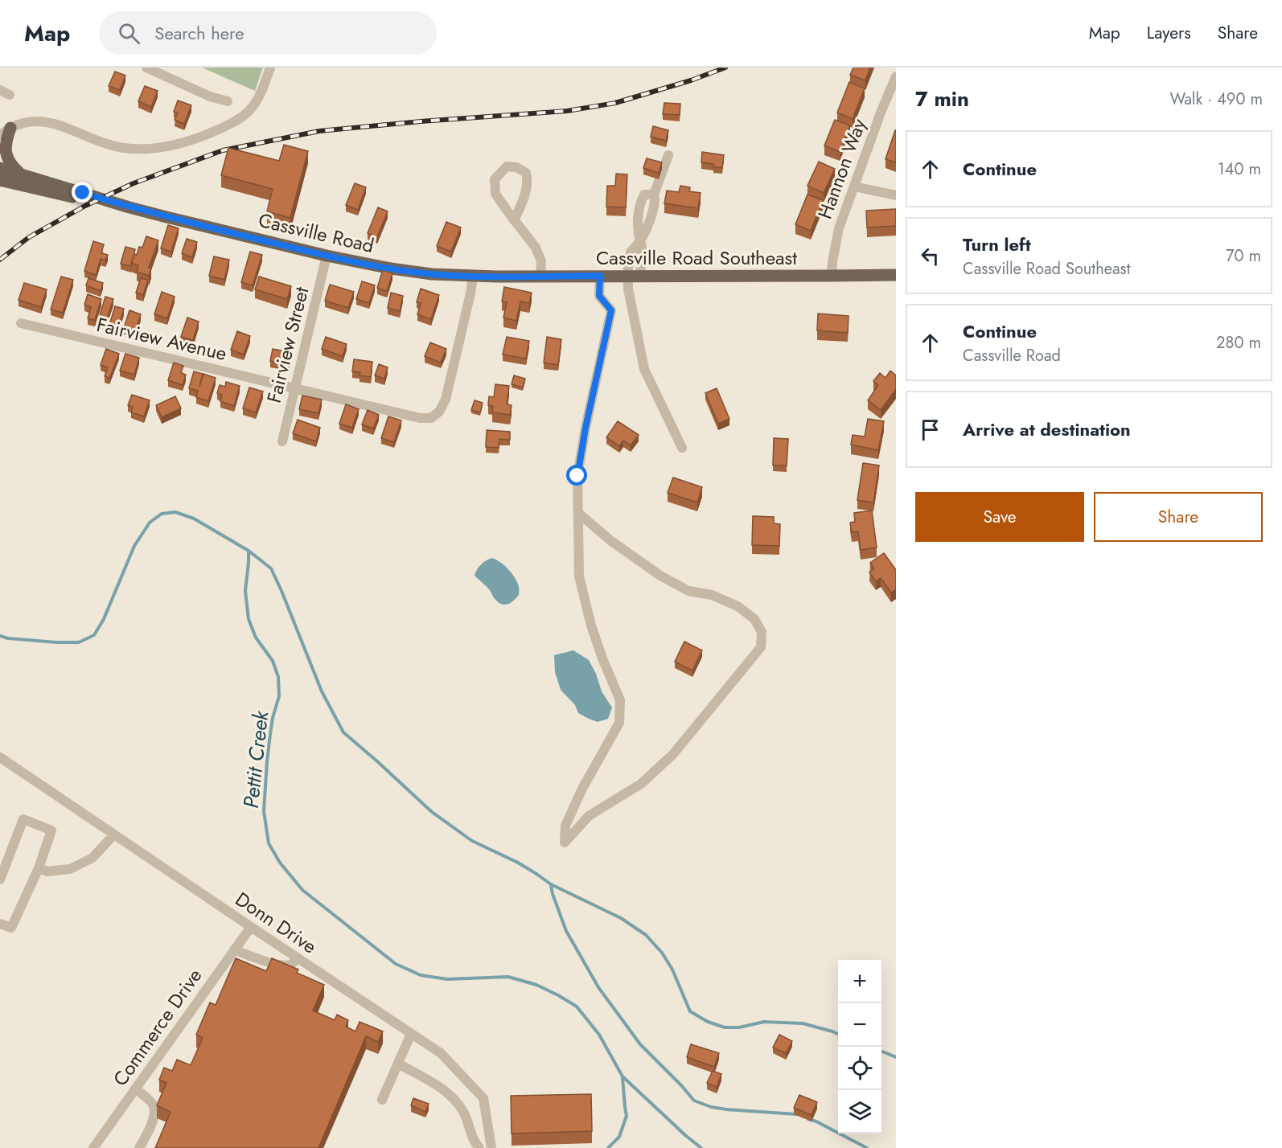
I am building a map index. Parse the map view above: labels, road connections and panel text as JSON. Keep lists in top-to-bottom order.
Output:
{
  "streets": {
    "main road": ["Cassville Road", "Cassville Road Southeast"],
    "street": [
      "Hannon Way",
      "Fairview Avenue",
      "Fairview Street",
      "Donn Drive",
      "Commerce Drive"
    ]
  },
  "crossings": [
    ["Hannon Way", "Cassville Road Southeast"],
    ["Cassville Road", "Cassville Road Southeast"],
    ["Cassville Road", "Fairview Avenue"],
    ["Cassville Road", "Fairview Street"],
    ["Fairview Avenue", "Fairview Street"],
    ["Donn Drive", "Commerce Drive"]
  ],
  "water": ["Pettit Creek"],
  "page": {
    "header": "Map",
    "search": "Search here",
    "nav": ["Map", "Layers", "Share"],
    "heading": ["7 min", "Walk · 490 m"],
    "list": [
      ["Continue", "140 m"],
      ["Turn left", "Cassville Road Southeast", "70 m"],
      ["Continue", "Cassville Road", "280 m"],
      "Arrive at destination"
    ],
    "buttons": ["Save", "Share"],
    "map_buttons": ["+", "−"]
  }
}
